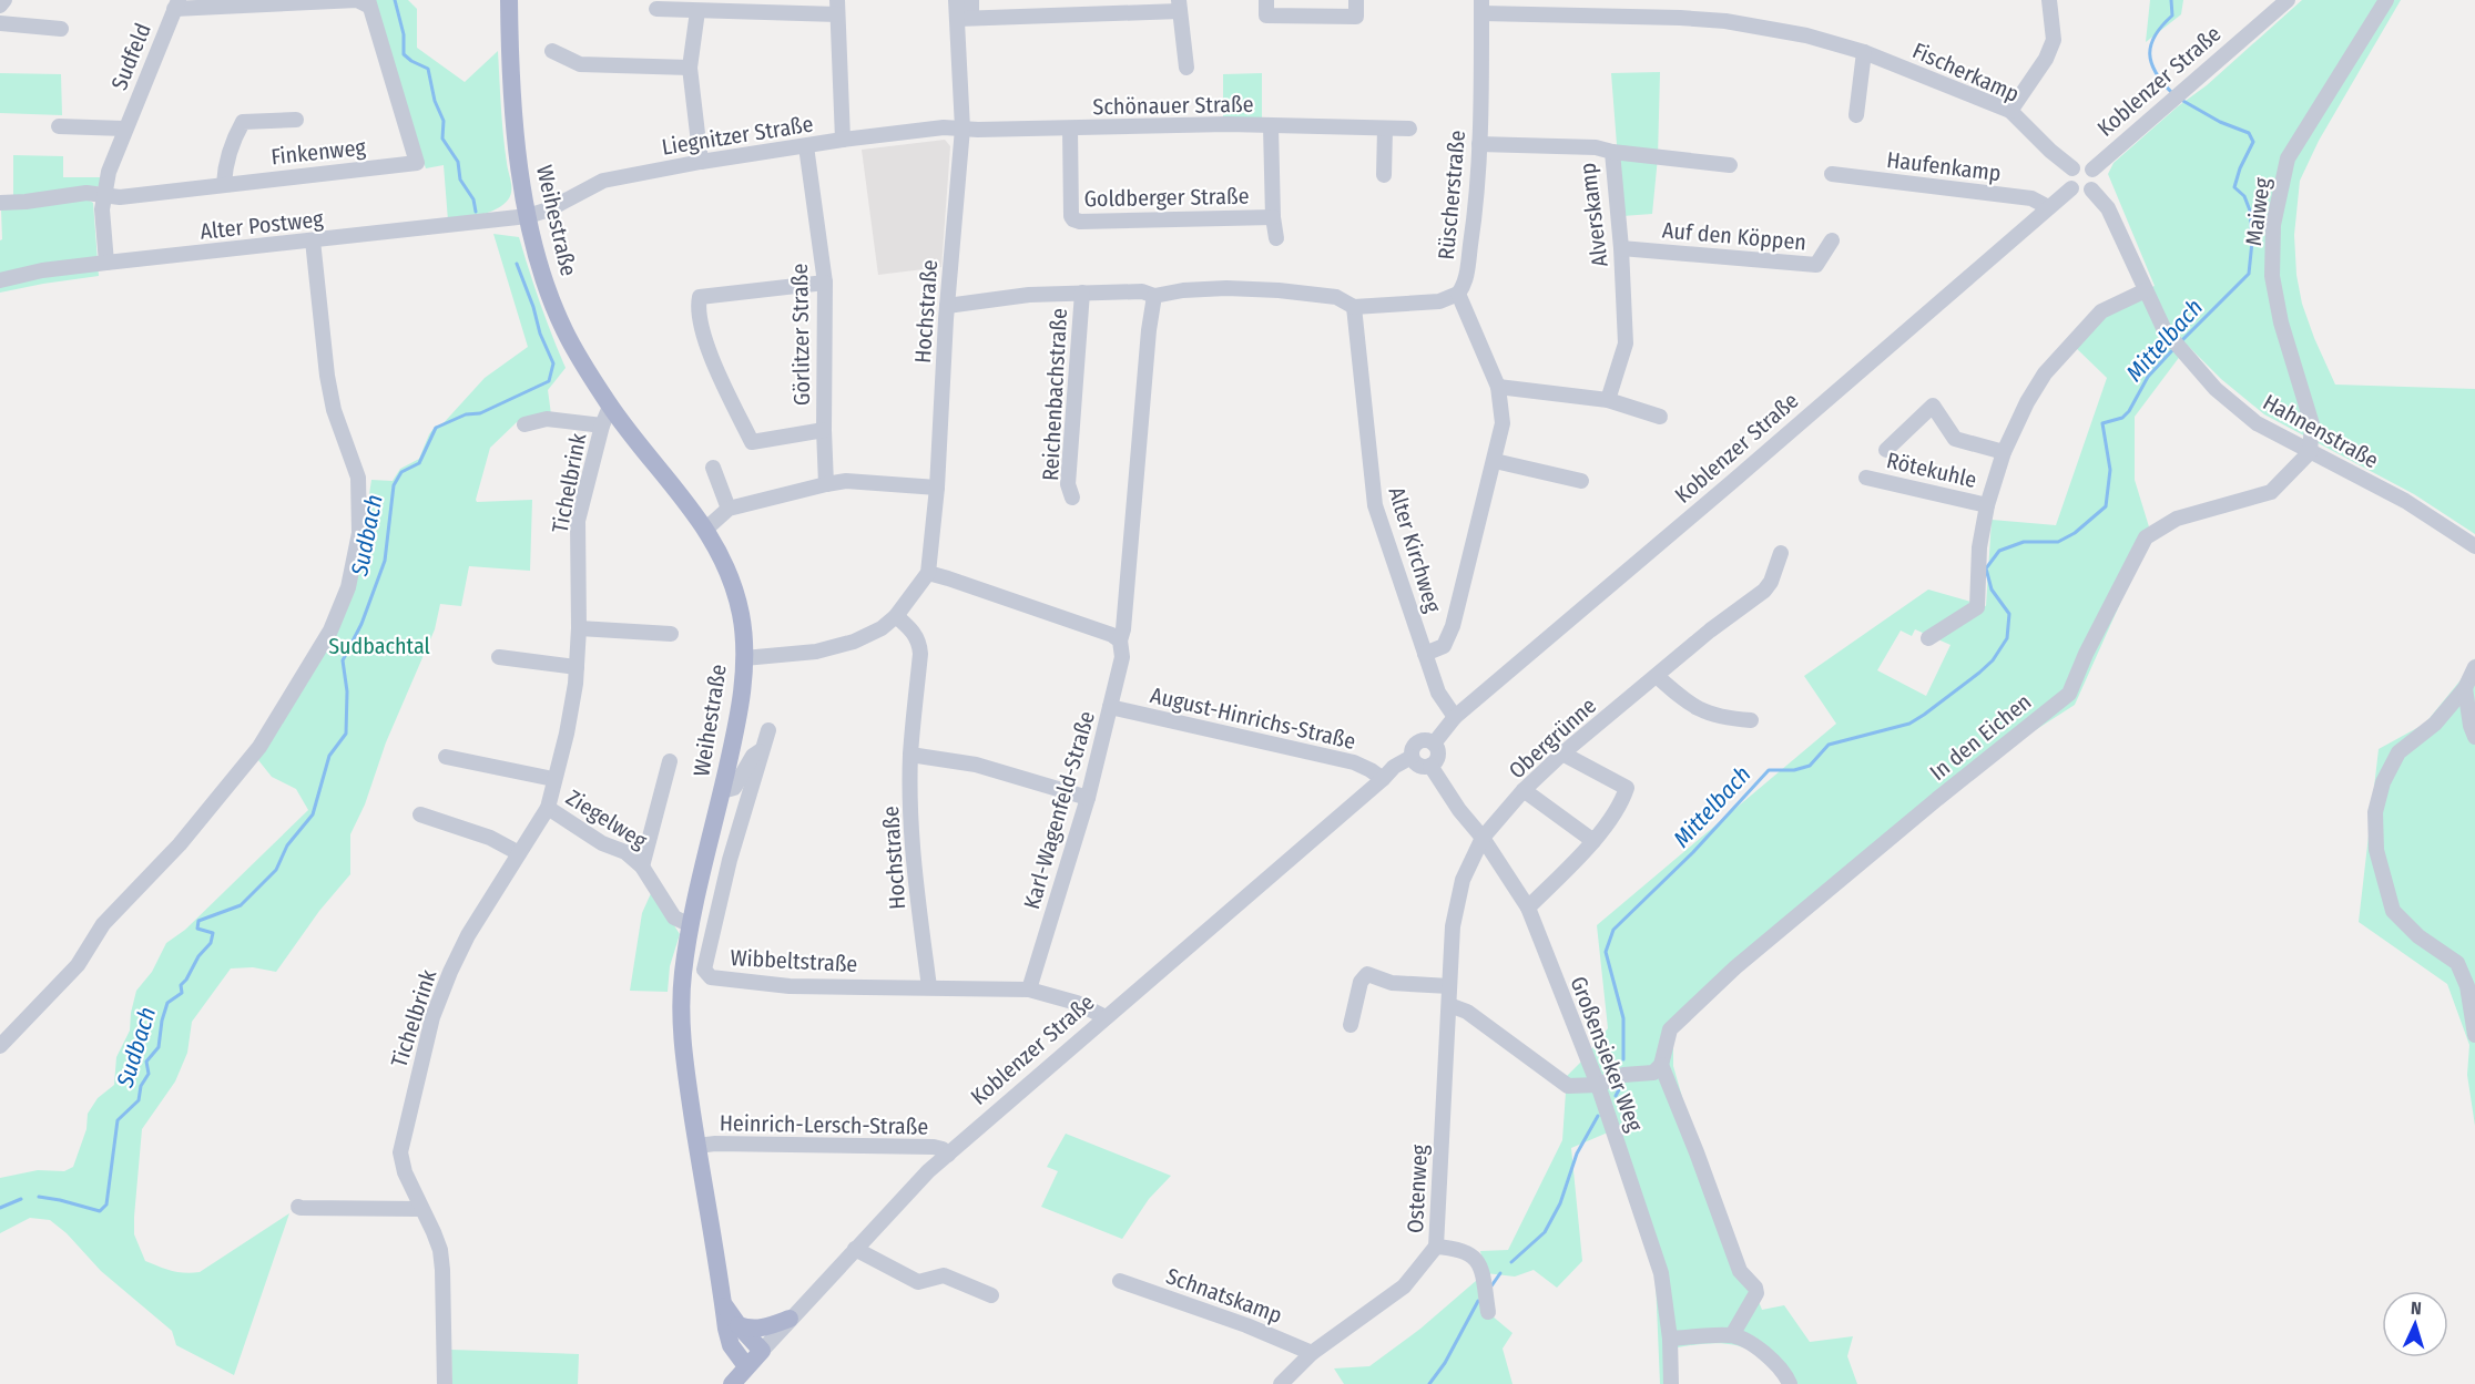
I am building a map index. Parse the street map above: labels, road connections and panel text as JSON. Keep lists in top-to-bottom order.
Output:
{
  "streets": {
    "main road": ["Koblenzer Straße", "Weihestraße"],
    "street": [
      "Sudfeld",
      "Fischerkamp",
      "Schönauer Straße",
      "Liegnitzer Straße",
      "Finkenweg",
      "Haufenkamp",
      "Rüscherstraße",
      "Goldberger Straße",
      "Maiweg",
      "Alverskamp",
      "Alter Postweg",
      "Auf den Köppen",
      "Hochstraße",
      "Görlitzer Straße",
      "Reichenbachstraße",
      "Hahnenstraße",
      "Rötekuhle",
      "Tichelbrink",
      "Alter Kirchweg",
      "August-Hinrichs-Straße",
      "In den Eichen",
      "Obergrünne",
      "Karl-Wagenfeld-Straße",
      "Ziegelweg",
      "Wibbeltstraße",
      "Großensieker Weg",
      "Heinrich-Lersch-Straße",
      "Ostenweg",
      "Schnatskamp"
    ]
  },
  "crossings": [
    ["Sudfeld", "Finkenweg"],
    ["Sudfeld", "Alter Postweg"],
    ["Fischerkamp", "Koblenzer Straße"],
    ["Fischerkamp", "Rüscherstraße"],
    ["Fischerkamp", "Hahnenstraße"],
    ["Koblenzer Straße", "Haufenkamp"],
    ["Koblenzer Straße", "Weihestraße"],
    ["Koblenzer Straße", "Hahnenstraße"],
    ["Koblenzer Straße", "Alter Kirchweg"],
    ["Koblenzer Straße", "August-Hinrichs-Straße"],
    ["Koblenzer Straße", "Wibbeltstraße"],
    ["Koblenzer Straße", "Großensieker Weg"],
    ["Koblenzer Straße", "Heinrich-Lersch-Straße"],
    ["Schönauer Straße", "Liegnitzer Straße"],
    ["Schönauer Straße", "Goldberger Straße"],
    ["Schönauer Straße", "Hochstraße"],
    ["Liegnitzer Straße", "Weihestraße"],
    ["Liegnitzer Straße", "Alter Postweg"],
    ["Liegnitzer Straße", "Hochstraße"],
    ["Liegnitzer Straße", "Görlitzer Straße"],
    ["Rüscherstraße", "Alverskamp"],
    ["Maiweg", "Hahnenstraße"],
    ["Maiweg", "In den Eichen"],
    ["Alverskamp", "Auf den Köppen"],
    ["Weihestraße", "Alter Postweg"],
    ["Weihestraße", "Tichelbrink"],
    ["Weihestraße", "Ziegelweg"],
    ["Weihestraße", "Wibbeltstraße"],
    ["Weihestraße", "Heinrich-Lersch-Straße"],
    ["Hochstraße", "Wibbeltstraße"],
    ["Hahnenstraße", "Rötekuhle"],
    ["Hahnenstraße", "In den Eichen"],
    ["Tichelbrink", "Ziegelweg"],
    ["August-Hinrichs-Straße", "Karl-Wagenfeld-Straße"],
    ["Obergrünne", "Großensieker Weg"],
    ["Obergrünne", "Ostenweg"],
    ["Karl-Wagenfeld-Straße", "Wibbeltstraße"],
    ["Großensieker Weg", "Ostenweg"],
    ["Ostenweg", "Schnatskamp"]
  ],
  "water": ["Mittelbach", "Sudbach"],
  "parks": ["Sudbachtal"],
  "north": "top"
}
